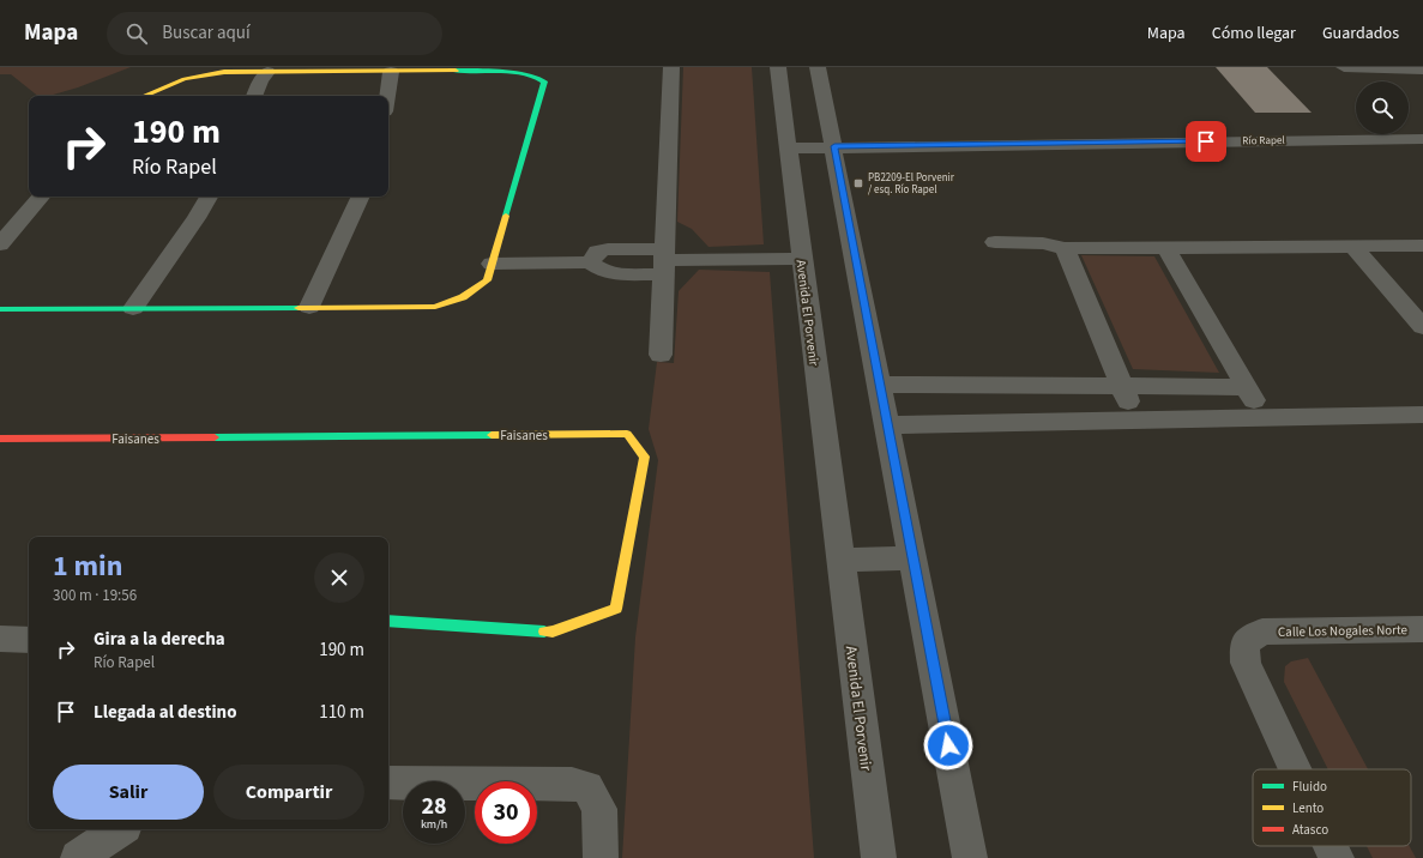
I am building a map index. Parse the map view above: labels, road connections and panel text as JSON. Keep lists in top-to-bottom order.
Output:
{
  "streets": {
    "street": [
      "Río Rapel",
      "Avenida El Porvenir",
      "Faisanes",
      "Calle Los Nogales Norte"
    ]
  },
  "crossings": [
    ["Río Rapel", "Avenida El Porvenir"]
  ],
  "places": {
    "transit": ["PB2209-El Porvenir / esq. Río Rapel"]
  },
  "legend": ["Fluido", "Lento", "Atasco"],
  "page": {
    "header": "Mapa",
    "search": "Buscar aquí",
    "nav": ["Mapa", "Cómo llegar", "Guardados"],
    "turn": ["190 m", "Río Rapel"],
    "heading": ["1 min", "300 m · 19:56"],
    "list": [
      {
        "name": "Gira a la derecha",
        "note": "Río Rapel",
        "value": "190 m"
      },
      {
        "name": "Llegada al destino",
        "value": "110 m"
      }
    ],
    "buttons": ["Salir", "Compartir"],
    "speed": "28 km/h",
    "limit": "30"
  }
}
